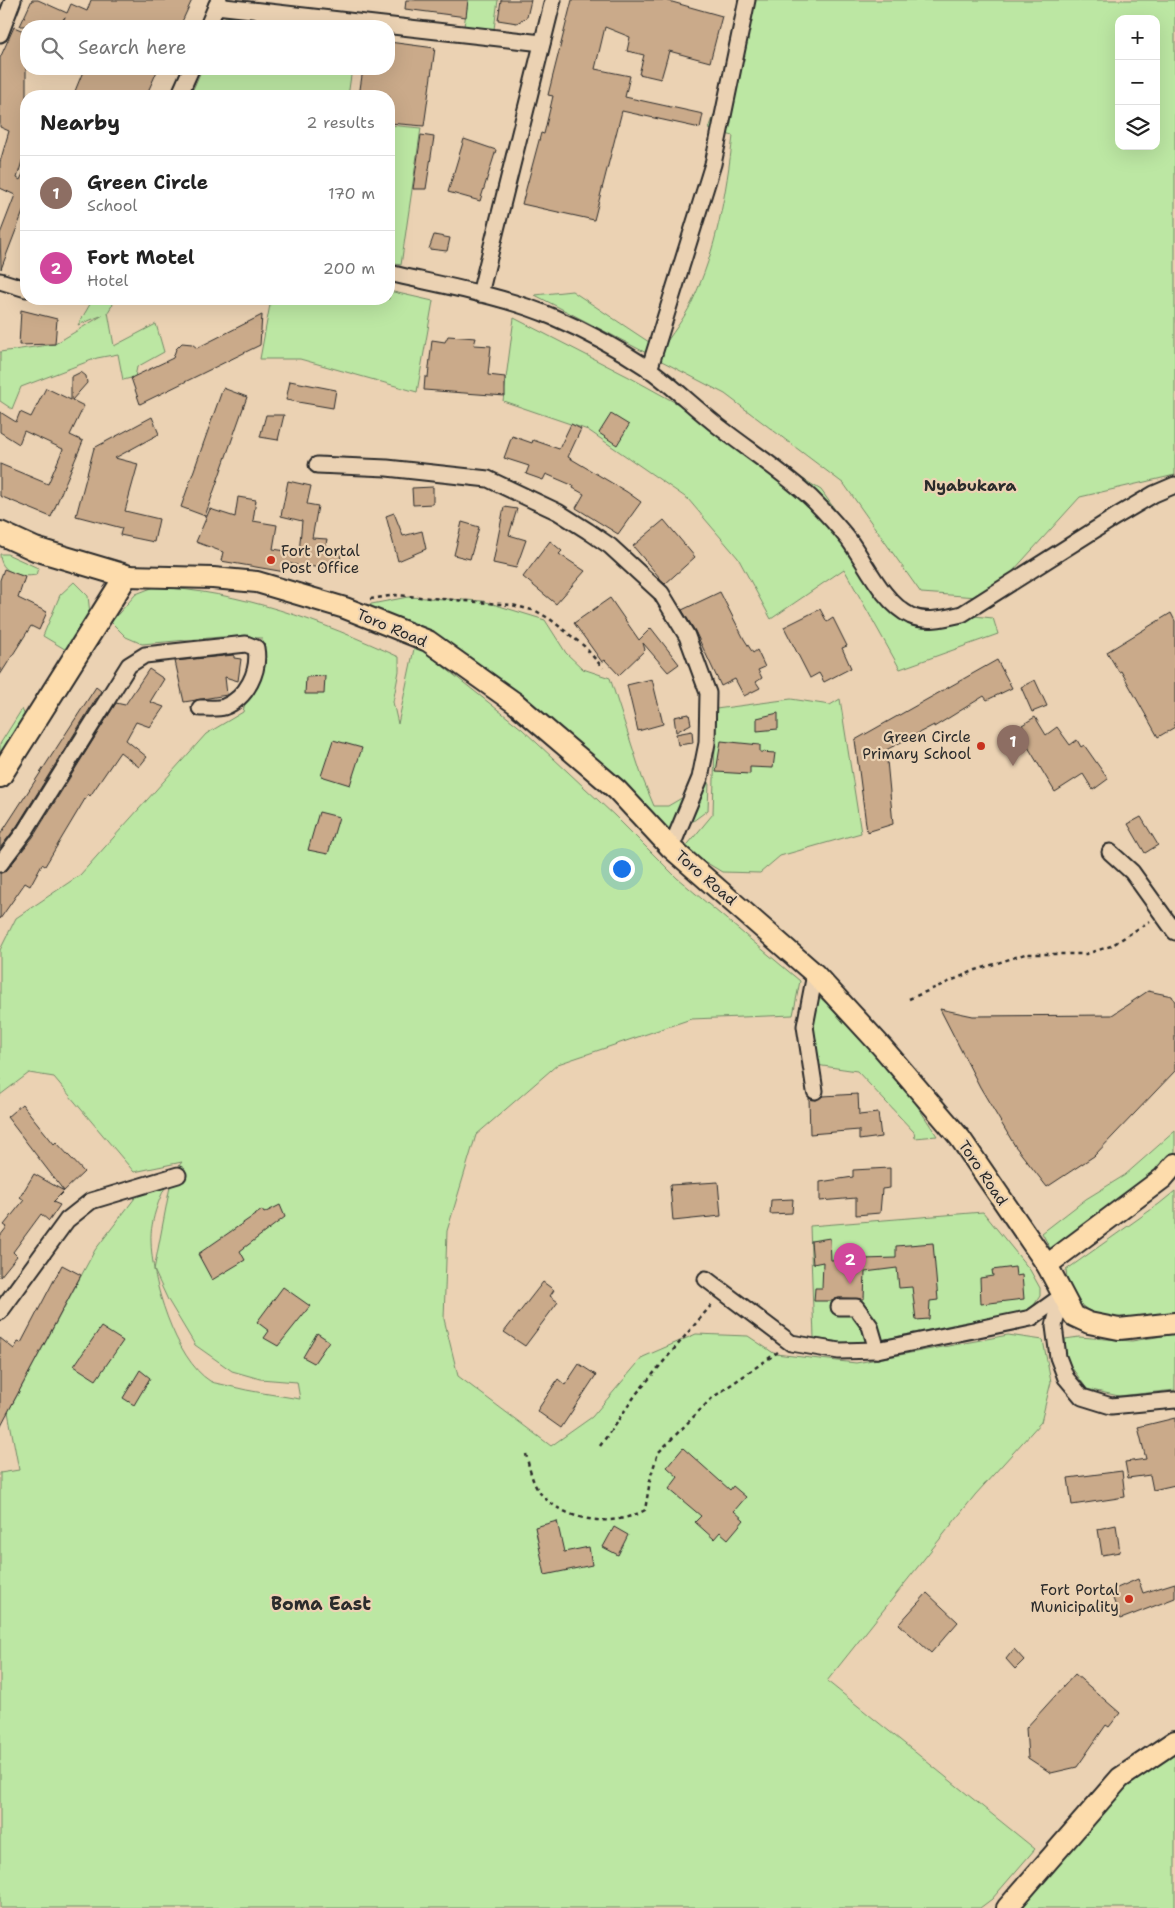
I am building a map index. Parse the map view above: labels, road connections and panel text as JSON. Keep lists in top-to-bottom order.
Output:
{
  "streets": {
    "main road": ["Toro Road"]
  },
  "districts": ["Nyabukara", "Boma East"],
  "places": ["Fort Portal Post Office", "Green Circle Primary School", "Fort Portal Municipality"],
  "page": {
    "map_buttons": ["+", "−"],
    "search": "Search here",
    "heading": ["Nearby", "2 results"],
    "list": [
      {
        "mark": "1",
        "name": "Green Circle",
        "note": "School",
        "value": "170 m"
      },
      {
        "mark": "2",
        "name": "Fort Motel",
        "note": "Hotel",
        "value": "200 m"
      }
    ],
    "pins": ["1", "2"]
  }
}
